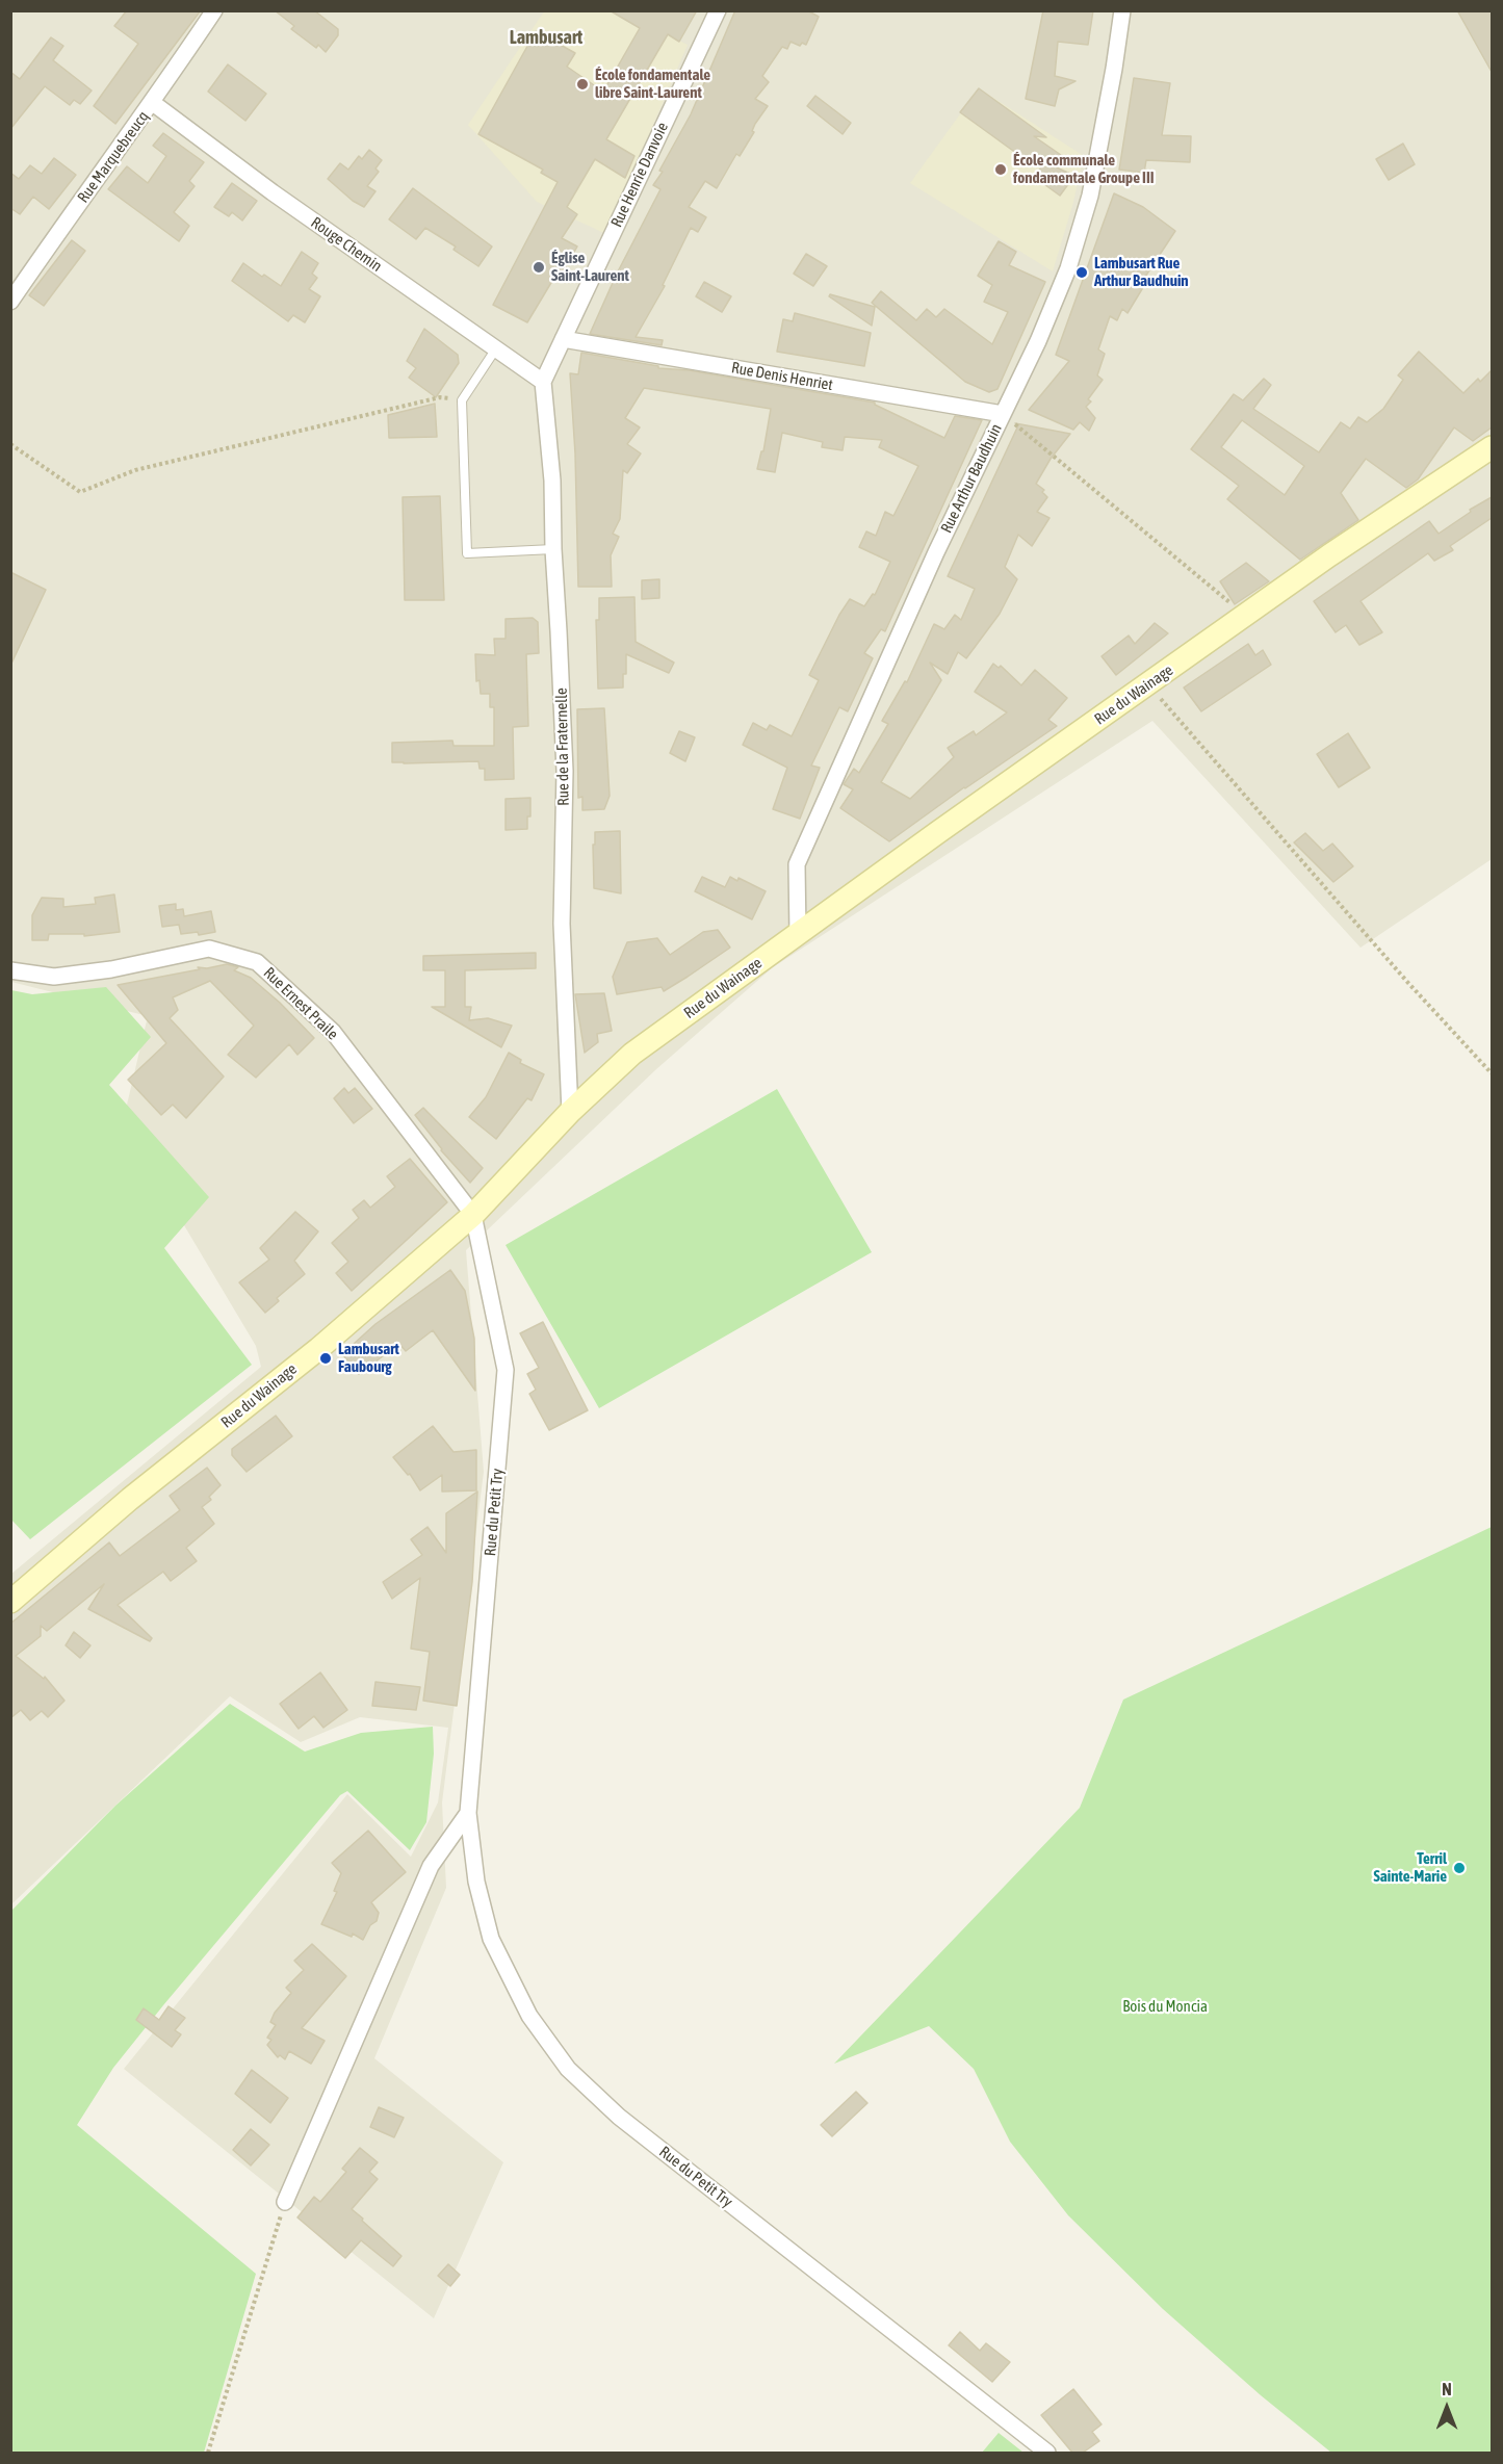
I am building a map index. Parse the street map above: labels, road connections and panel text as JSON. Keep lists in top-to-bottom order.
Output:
{
  "streets": {
    "main road": ["Rue du Wainage"],
    "street": [
      "Rue Marquebreucq",
      "Rue Henrie Danvoie",
      "Rouge Chemin",
      "Rue Denis Henriet",
      "Rue Arthur Baudhuin",
      "Rue de la Fraternelle",
      "Rue Ernest Praile",
      "Rue du Petit Try"
    ]
  },
  "crossings": [
    ["Rue Marquebreucq", "Rouge Chemin"],
    ["Rue Henrie Danvoie", "Rouge Chemin"],
    ["Rue Henrie Danvoie", "Rue Denis Henriet"],
    ["Rue Henrie Danvoie", "Rue de la Fraternelle"],
    ["Rouge Chemin", "Rue de la Fraternelle"],
    ["Rue Denis Henriet", "Rue Arthur Baudhuin"],
    ["Rue Arthur Baudhuin", "Rue du Wainage"],
    ["Rue du Wainage", "Rue de la Fraternelle"],
    ["Rue du Wainage", "Rue Ernest Praile"],
    ["Rue du Wainage", "Rue du Petit Try"],
    ["Rue Ernest Praile", "Rue du Petit Try"]
  ],
  "districts": ["Lambusart"],
  "parks": ["Bois du Moncia"],
  "places": [
    "École fondamentale libre Saint-Laurent",
    "École communale fondamentale Groupe III",
    "Église Saint-Laurent",
    "Lambusart Rue Arthur Baudhuin",
    "Lambusart Faubourg",
    "Terril Sainte-Marie"
  ],
  "north": "top"
}
